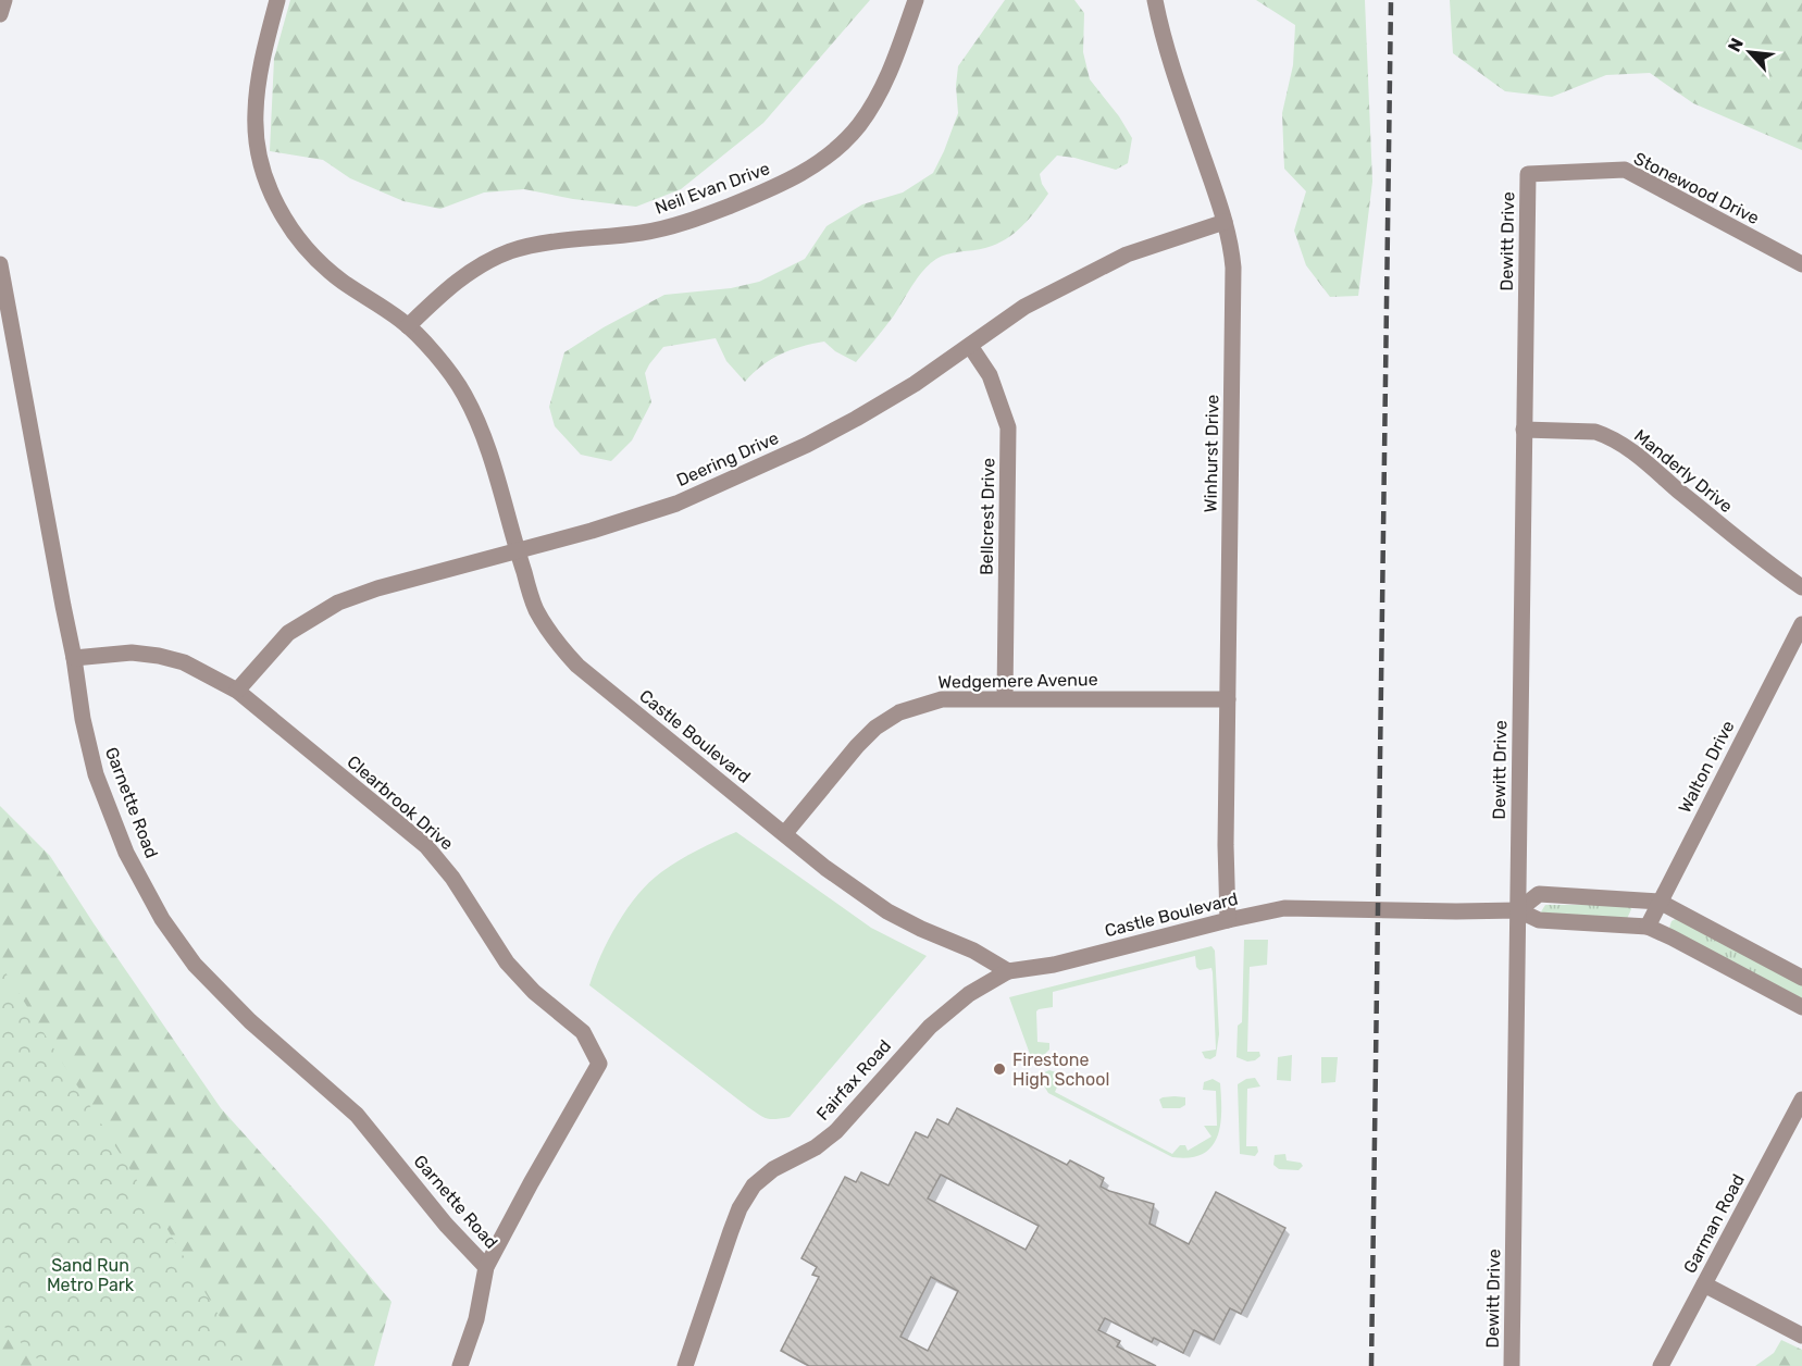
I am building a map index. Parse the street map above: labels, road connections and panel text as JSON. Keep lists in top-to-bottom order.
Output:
{
  "streets": {
    "street": [
      "Neil Evan Drive",
      "Stonewood Drive",
      "Dewitt Drive",
      "Winhurst Drive",
      "Deering Drive",
      "Manderly Drive",
      "Bellcrest Drive",
      "Wedgemere Avenue",
      "Castle Boulevard",
      "Walton Drive",
      "Garnette Road",
      "Clearbrook Drive",
      "Fairfax Road",
      "Garman Road"
    ]
  },
  "crossings": [
    ["Neil Evan Drive", "Castle Boulevard"],
    ["Stonewood Drive", "Dewitt Drive"],
    ["Dewitt Drive", "Manderly Drive"],
    ["Dewitt Drive", "Castle Boulevard"],
    ["Winhurst Drive", "Deering Drive"],
    ["Winhurst Drive", "Wedgemere Avenue"],
    ["Winhurst Drive", "Castle Boulevard"],
    ["Deering Drive", "Bellcrest Drive"],
    ["Deering Drive", "Castle Boulevard"],
    ["Deering Drive", "Clearbrook Drive"],
    ["Bellcrest Drive", "Wedgemere Avenue"],
    ["Wedgemere Avenue", "Castle Boulevard"],
    ["Castle Boulevard", "Walton Drive"],
    ["Castle Boulevard", "Fairfax Road"],
    ["Garnette Road", "Clearbrook Drive"]
  ],
  "parks": ["Sand Run Metro Park"],
  "places": ["Firestone High School"],
  "north": "top left"
}
